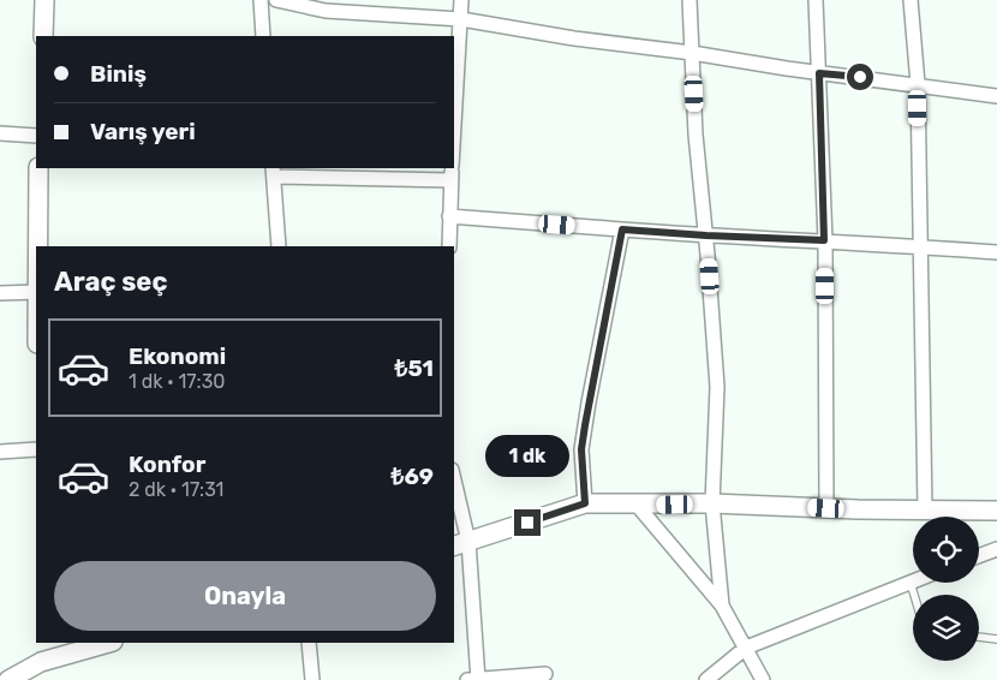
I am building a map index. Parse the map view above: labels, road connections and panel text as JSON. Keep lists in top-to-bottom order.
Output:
{
  "page": {
    "banner": ["Biniş", "Varış yeri"],
    "heading": "Araç seç",
    "list": [
      {
        "name": "Ekonomi",
        "note": "1 dk · 17:30",
        "value": "₺51"
      },
      {
        "name": "Konfor",
        "note": "2 dk · 17:31",
        "value": "₺69"
      }
    ],
    "bubble": "1 dk",
    "buttons": "Onayla"
  }
}
